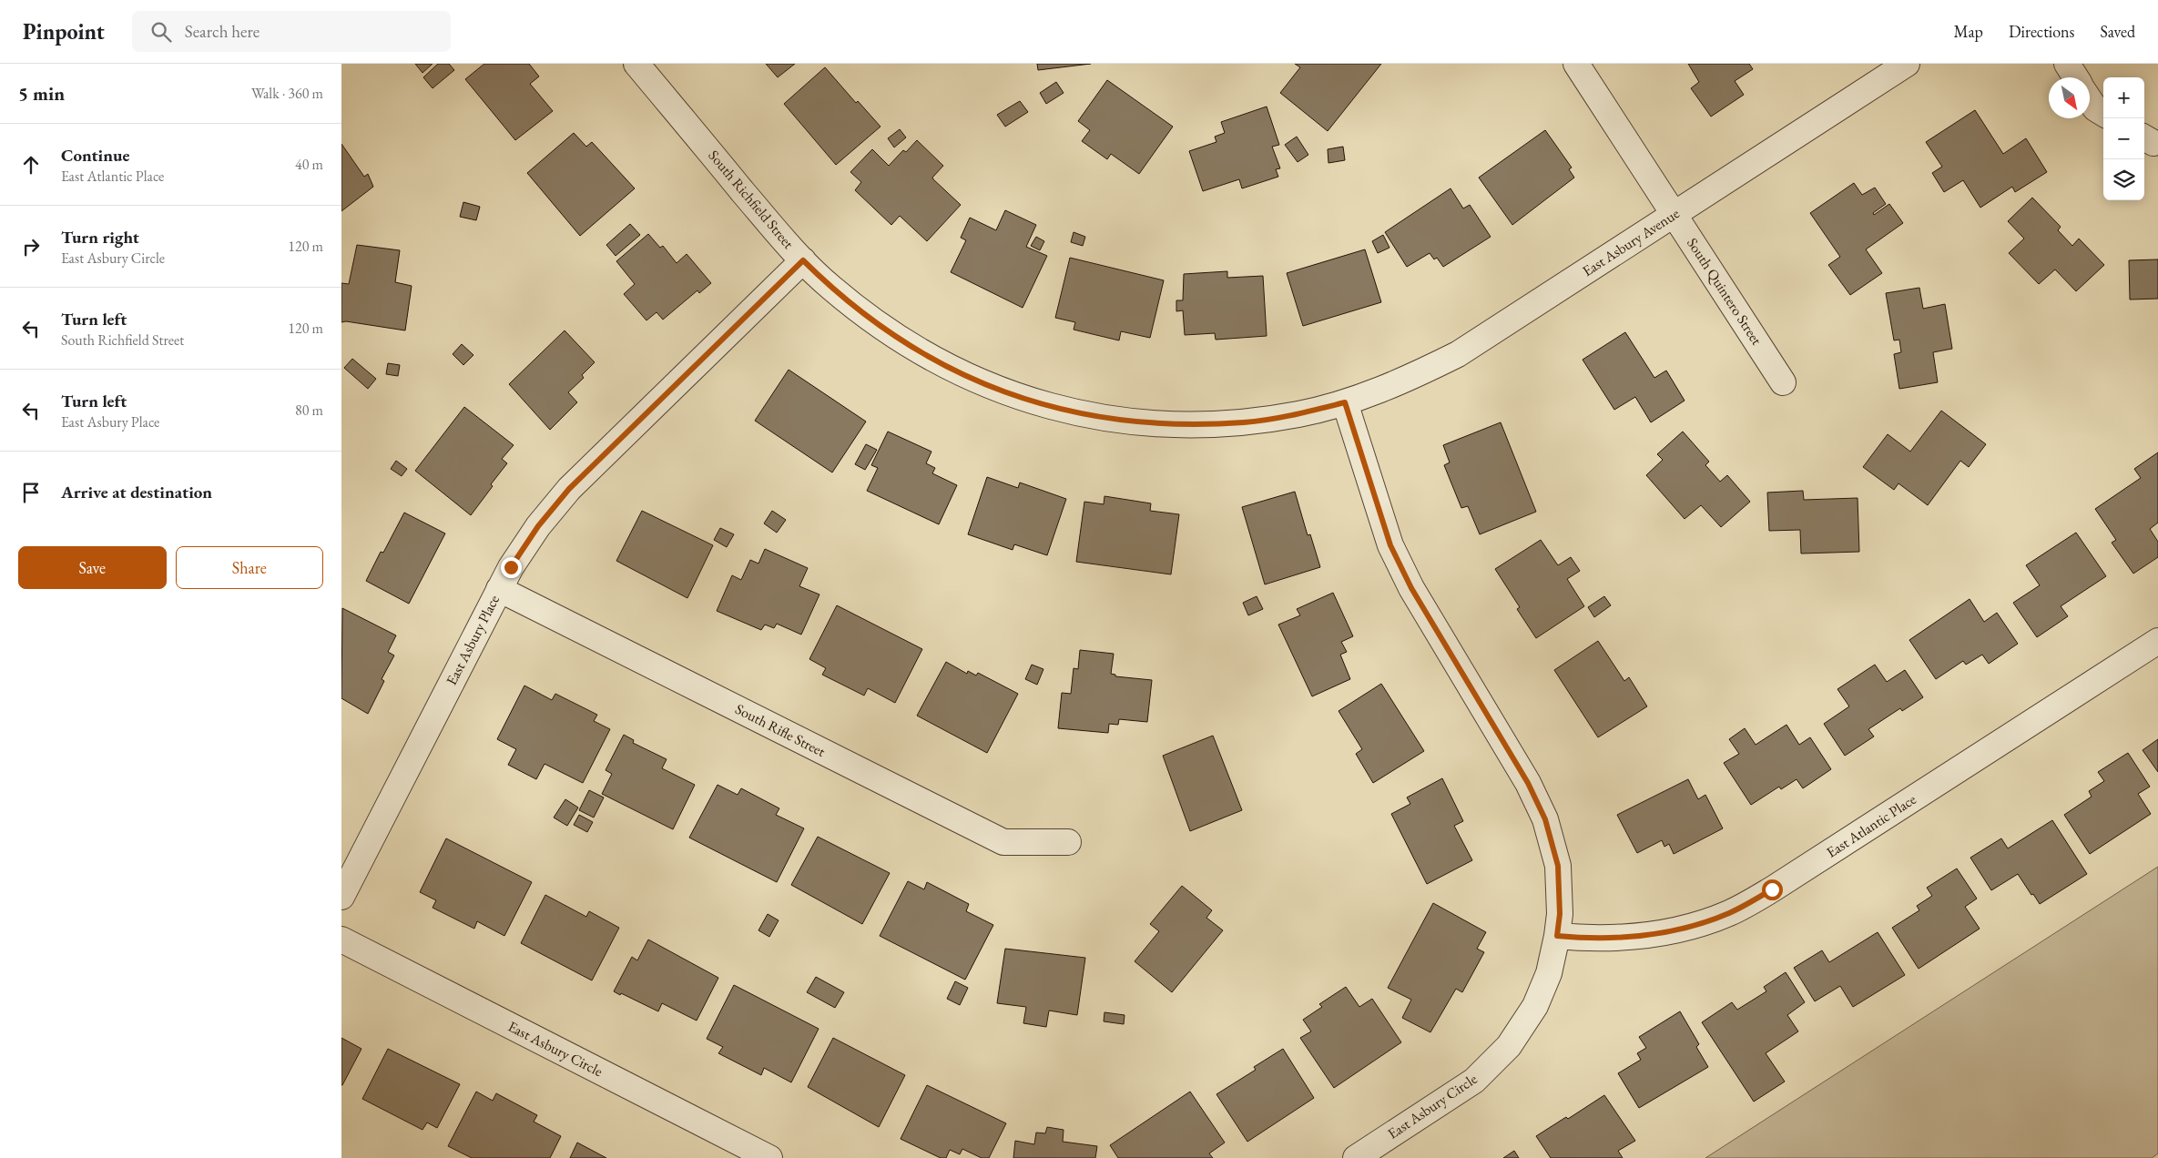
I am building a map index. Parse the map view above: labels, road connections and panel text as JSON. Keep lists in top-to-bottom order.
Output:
{
  "streets": {
    "street": [
      "South Richfield Street",
      "East Asbury Avenue",
      "South Quintero Street",
      "East Asbury Place",
      "South Rifle Street",
      "East Atlantic Place",
      "East Asbury Circle"
    ]
  },
  "crossings": [
    ["South Richfield Street", "East Asbury Avenue"],
    ["South Richfield Street", "East Asbury Place"],
    ["South Richfield Street", "East Asbury Circle"],
    ["East Asbury Avenue", "South Quintero Street"],
    ["East Asbury Avenue", "East Asbury Circle"],
    ["East Asbury Place", "South Rifle Street"],
    ["East Atlantic Place", "East Asbury Circle"]
  ],
  "north": "bottom right",
  "page": {
    "header": "Pinpoint",
    "search": "Search here",
    "nav": ["Map", "Directions", "Saved"],
    "heading": ["5 min", "Walk · 360 m"],
    "map_buttons": ["+", "−"],
    "list": [
      ["Continue", "East Atlantic Place", "40 m"],
      ["Turn right", "East Asbury Circle", "120 m"],
      ["Turn left", "South Richfield Street", "120 m"],
      ["Turn left", "East Asbury Place", "80 m"],
      "Arrive at destination"
    ],
    "buttons": ["Save", "Share"]
  }
}
